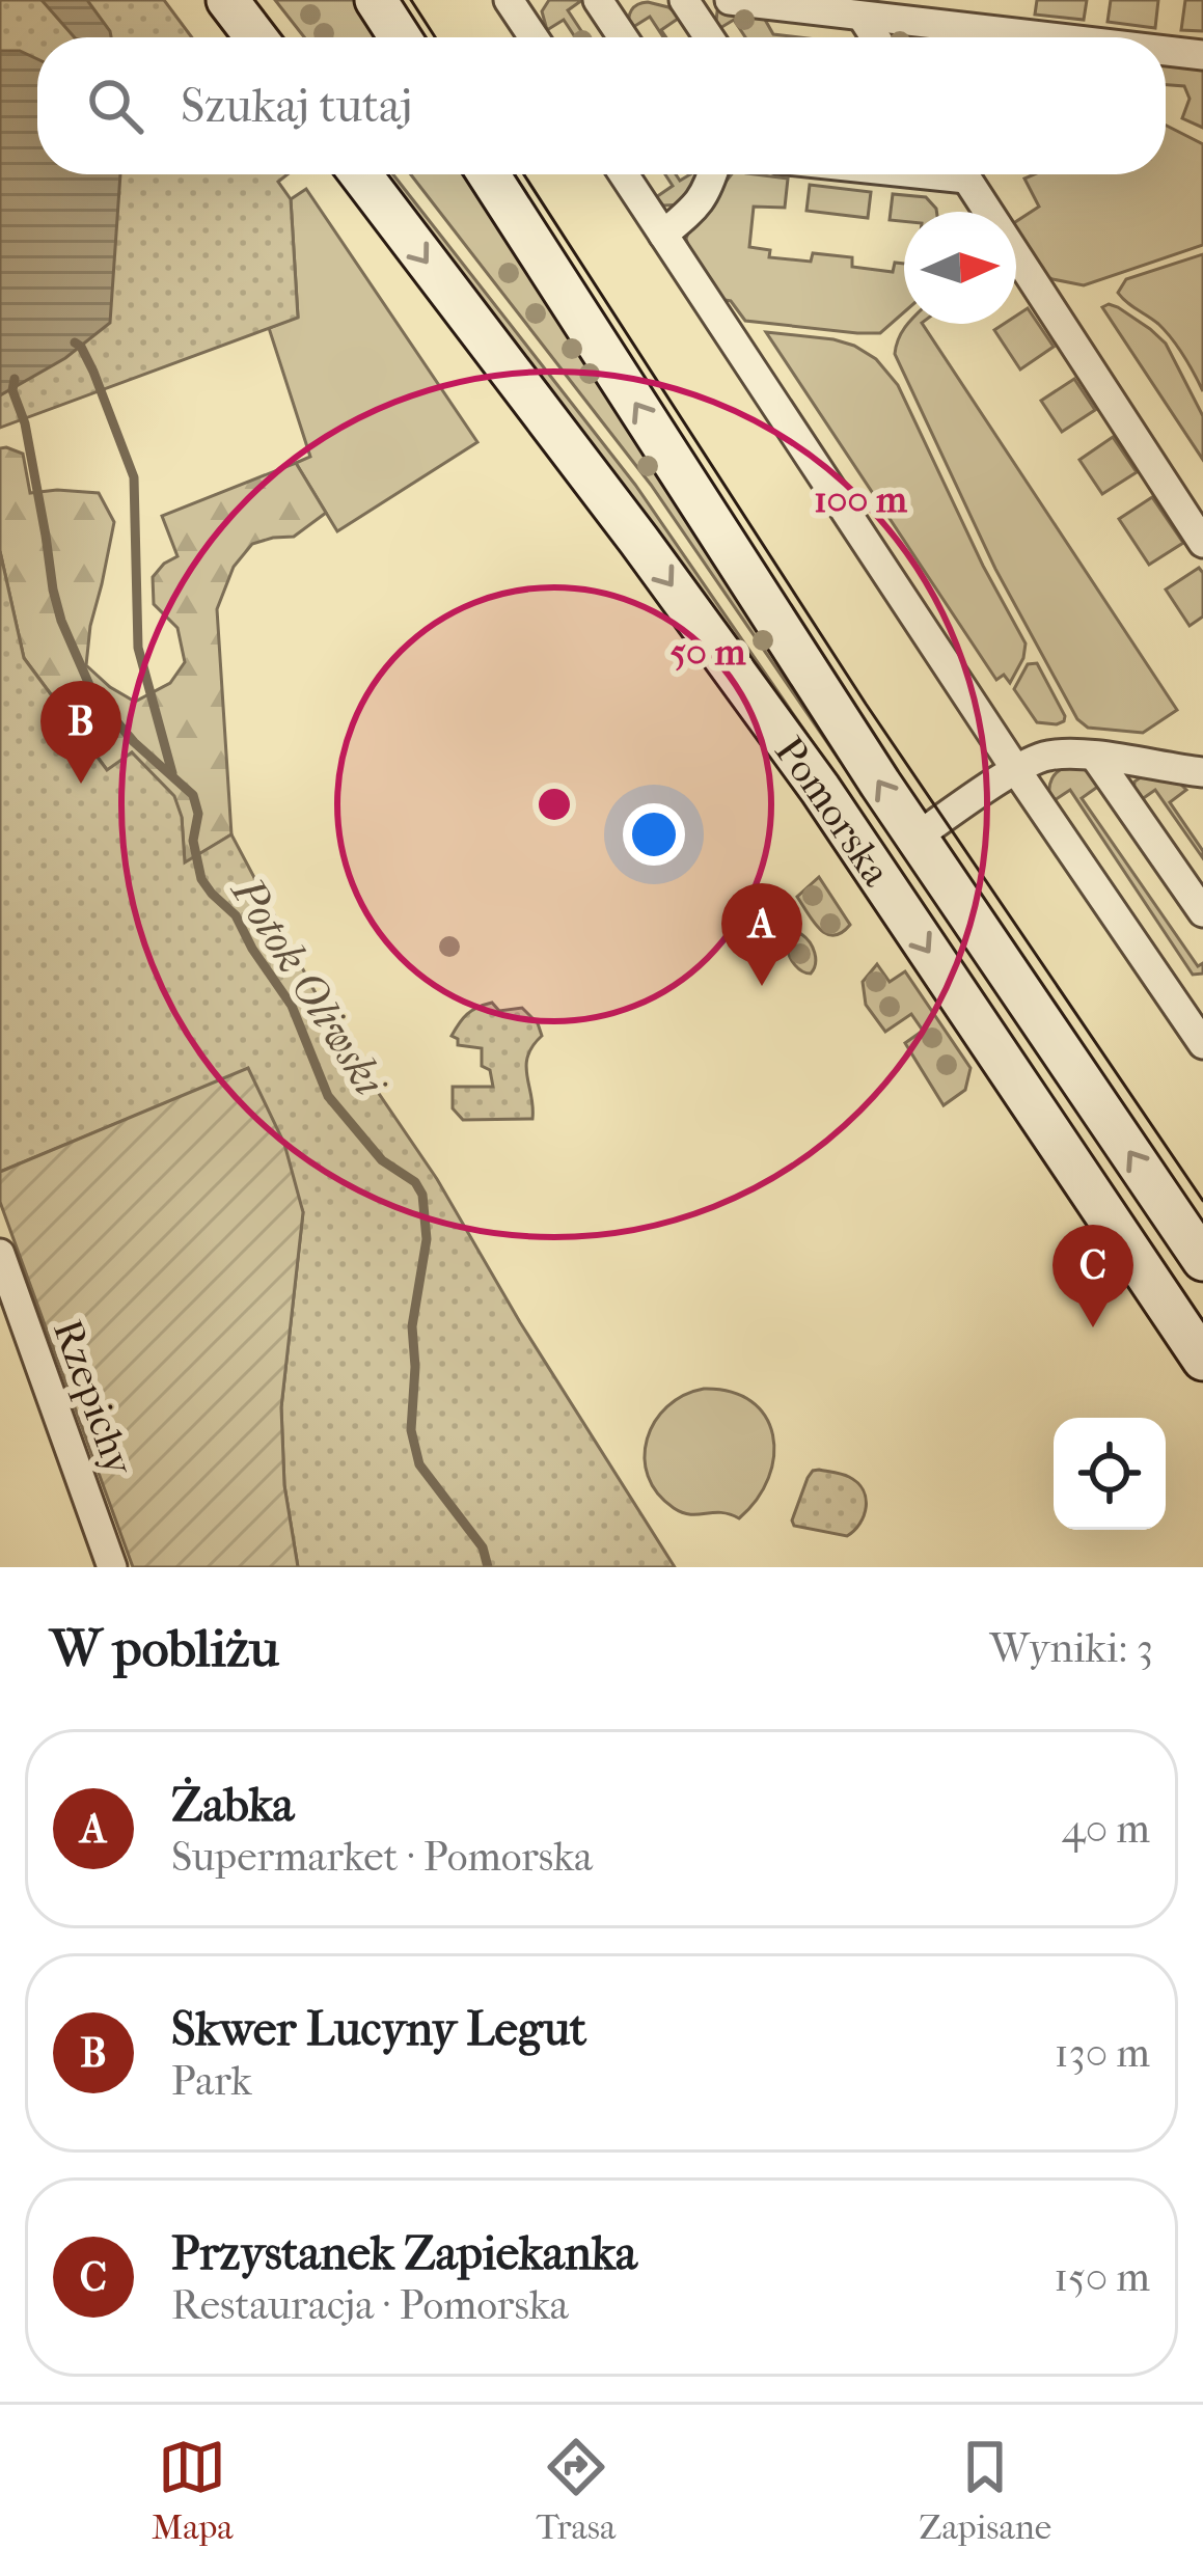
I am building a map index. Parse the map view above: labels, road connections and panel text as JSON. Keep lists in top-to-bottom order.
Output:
{
  "streets": {
    "main road": ["Pomorska"],
    "street": ["Rzepichy"]
  },
  "water": ["Potok Oliwski"],
  "north": "right",
  "page": {
    "search": "Szukaj tutaj",
    "pins": ["B", "A", "C"],
    "heading": ["W pobliżu", "Wyniki: 3"],
    "list": [
      {
        "mark": "A",
        "name": "Żabka",
        "note": "Supermarket · Pomorska",
        "value": "40 m"
      },
      {
        "mark": "B",
        "name": "Skwer Lucyny Legut",
        "note": "Park",
        "value": "130 m"
      },
      {
        "mark": "C",
        "name": "Przystanek Zapiekanka",
        "note": "Restauracja · Pomorska",
        "value": "150 m"
      }
    ],
    "nav": ["Mapa", "Trasa", "Zapisane"]
  },
  "rings": ["100 m", "50 m"]
}
